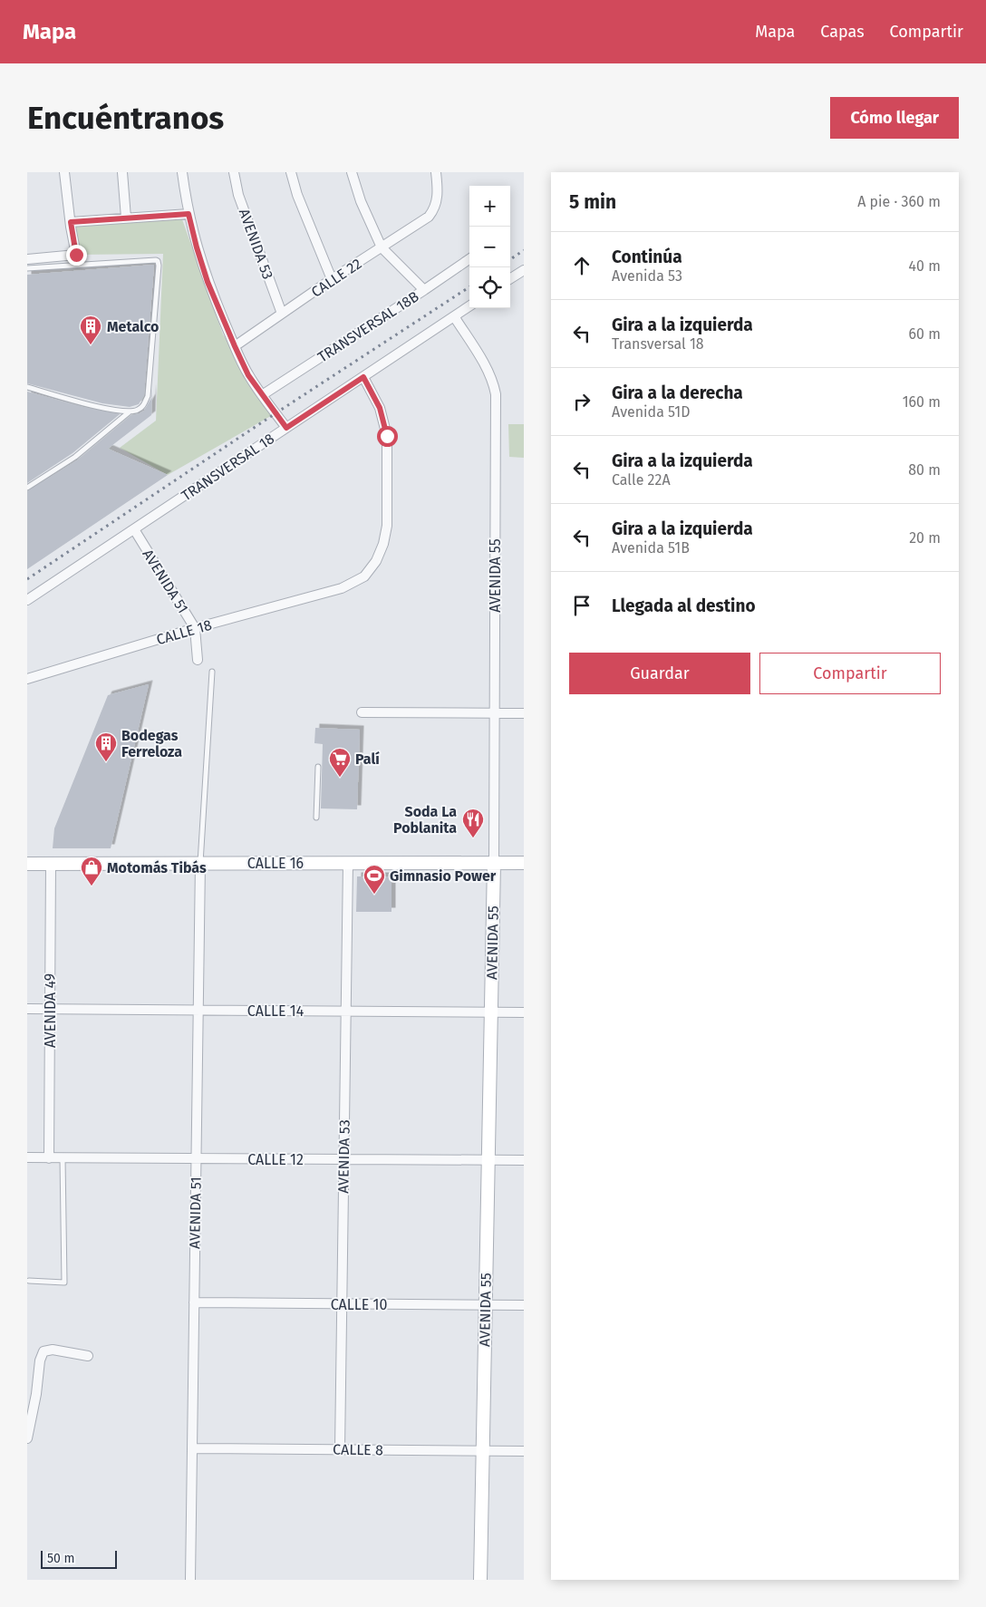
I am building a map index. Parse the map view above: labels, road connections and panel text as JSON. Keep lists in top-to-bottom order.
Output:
{
  "streets": {
    "street": [
      "AVENIDA 53",
      "CALLE 22",
      "TRANSVERSAL 18B",
      "TRANSVERSAL 18",
      "AVENIDA 55",
      "AVENIDA 51",
      "CALLE 18",
      "CALLE 16",
      "AVENIDA 49",
      "CALLE 14",
      "CALLE 12",
      "CALLE 10",
      "CALLE 8"
    ]
  },
  "crossings": [
    ["AVENIDA 53", "CALLE 22"],
    ["AVENIDA 53", "CALLE 16"],
    ["AVENIDA 53", "CALLE 14"],
    ["AVENIDA 53", "CALLE 12"],
    ["AVENIDA 53", "CALLE 10"],
    ["AVENIDA 53", "CALLE 8"],
    ["TRANSVERSAL 18", "AVENIDA 55"],
    ["TRANSVERSAL 18", "AVENIDA 51"],
    ["TRANSVERSAL 18", "CALLE 18"],
    ["AVENIDA 55", "CALLE 16"],
    ["AVENIDA 55", "CALLE 14"],
    ["AVENIDA 55", "CALLE 12"],
    ["AVENIDA 55", "CALLE 10"],
    ["AVENIDA 55", "CALLE 8"],
    ["AVENIDA 51", "CALLE 18"],
    ["AVENIDA 51", "CALLE 16"],
    ["AVENIDA 51", "CALLE 14"],
    ["AVENIDA 51", "CALLE 12"],
    ["AVENIDA 51", "CALLE 10"],
    ["AVENIDA 51", "CALLE 8"],
    ["CALLE 16", "AVENIDA 49"],
    ["AVENIDA 49", "CALLE 14"],
    ["AVENIDA 49", "CALLE 12"]
  ],
  "places": {
    "building": ["Metalco", "Bodegas Ferreloza"],
    "supermarket": ["Palí"],
    "restaurant": ["Soda La Poblanita"],
    "shop": ["Motomás Tibás"],
    "sports": ["Gimnasio Power"]
  },
  "scale_bar": "50 m",
  "page": {
    "header": "Mapa",
    "nav": ["Mapa", "Capas", "Compartir"],
    "buttons": [
      "Cómo llegar",
      ["Guardar", "Compartir"]
    ],
    "title": "Encuéntranos",
    "heading": ["5 min", "A pie · 360 m"],
    "map_buttons": ["+", "−"],
    "list": [
      ["Continúa", "Avenida 53", "40 m"],
      ["Gira a la izquierda", "Transversal 18", "60 m"],
      ["Gira a la derecha", "Avenida 51D", "160 m"],
      ["Gira a la izquierda", "Calle 22A", "80 m"],
      ["Gira a la izquierda", "Avenida 51B", "20 m"],
      "Llegada al destino"
    ],
    "scale": "50 m"
  }
}
